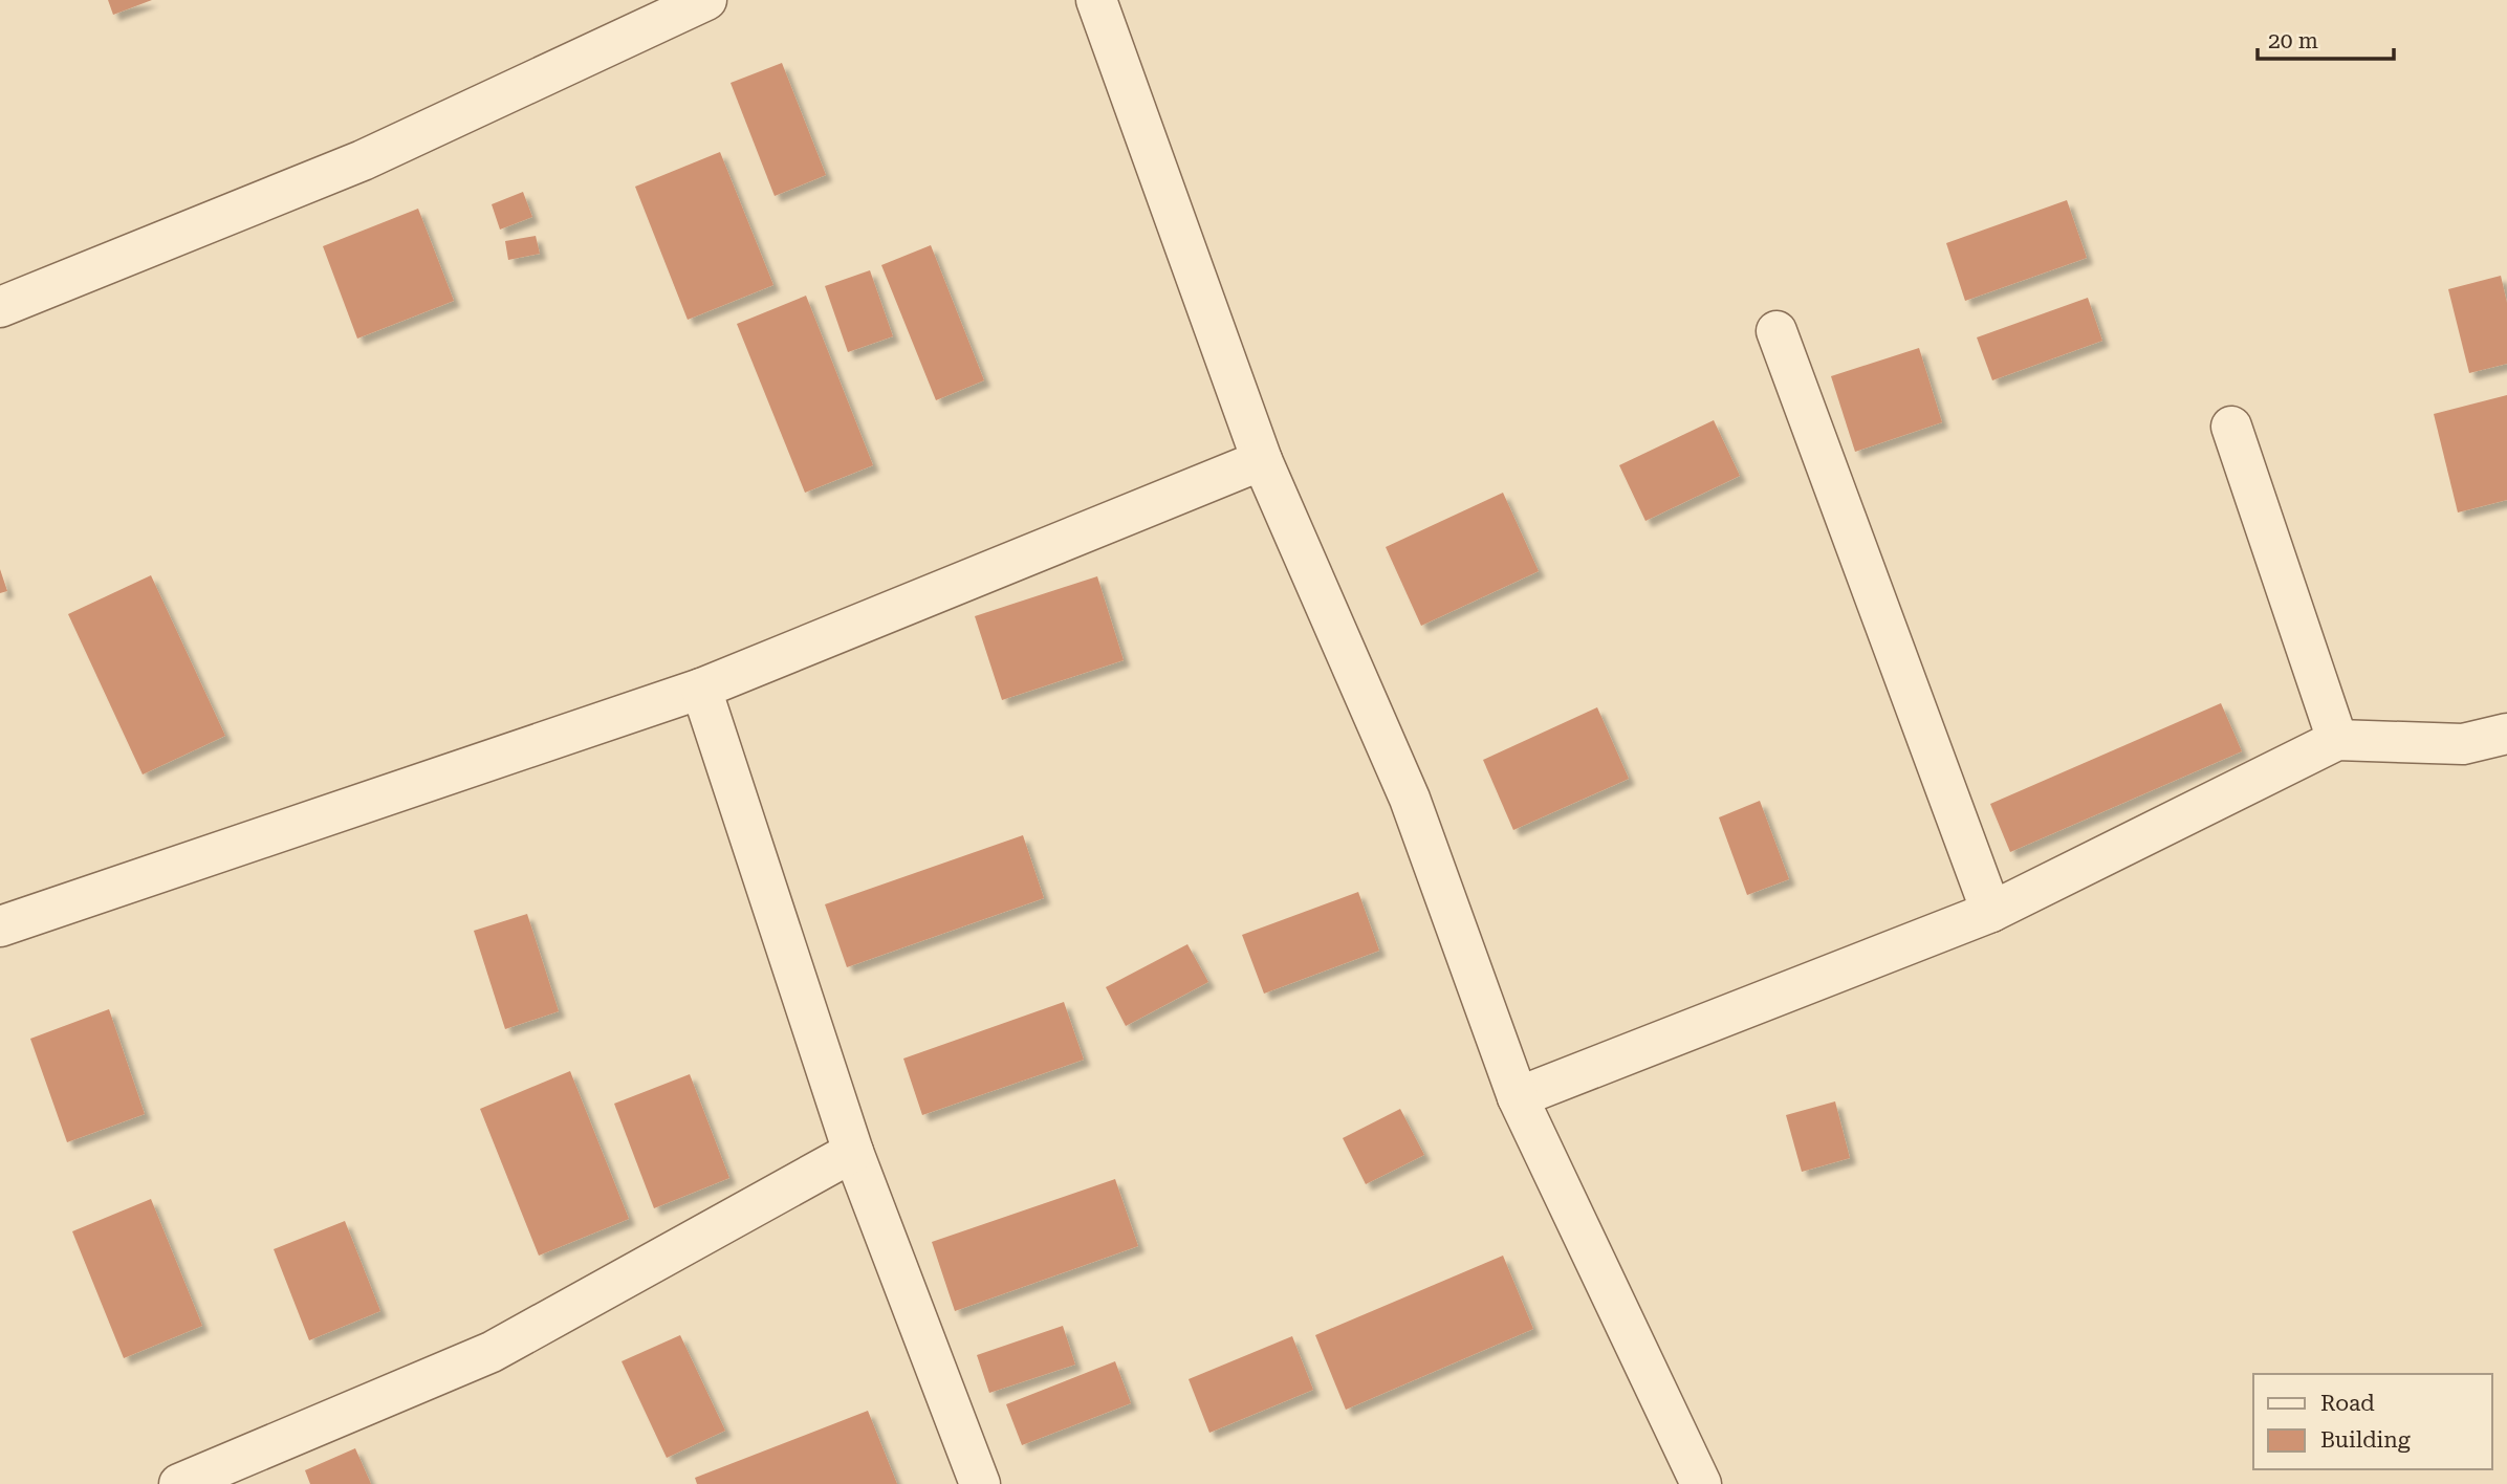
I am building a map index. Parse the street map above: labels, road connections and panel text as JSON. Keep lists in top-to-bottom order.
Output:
{
  "legend": ["Road", "Building"],
  "scale_bar": "20 m"
}
